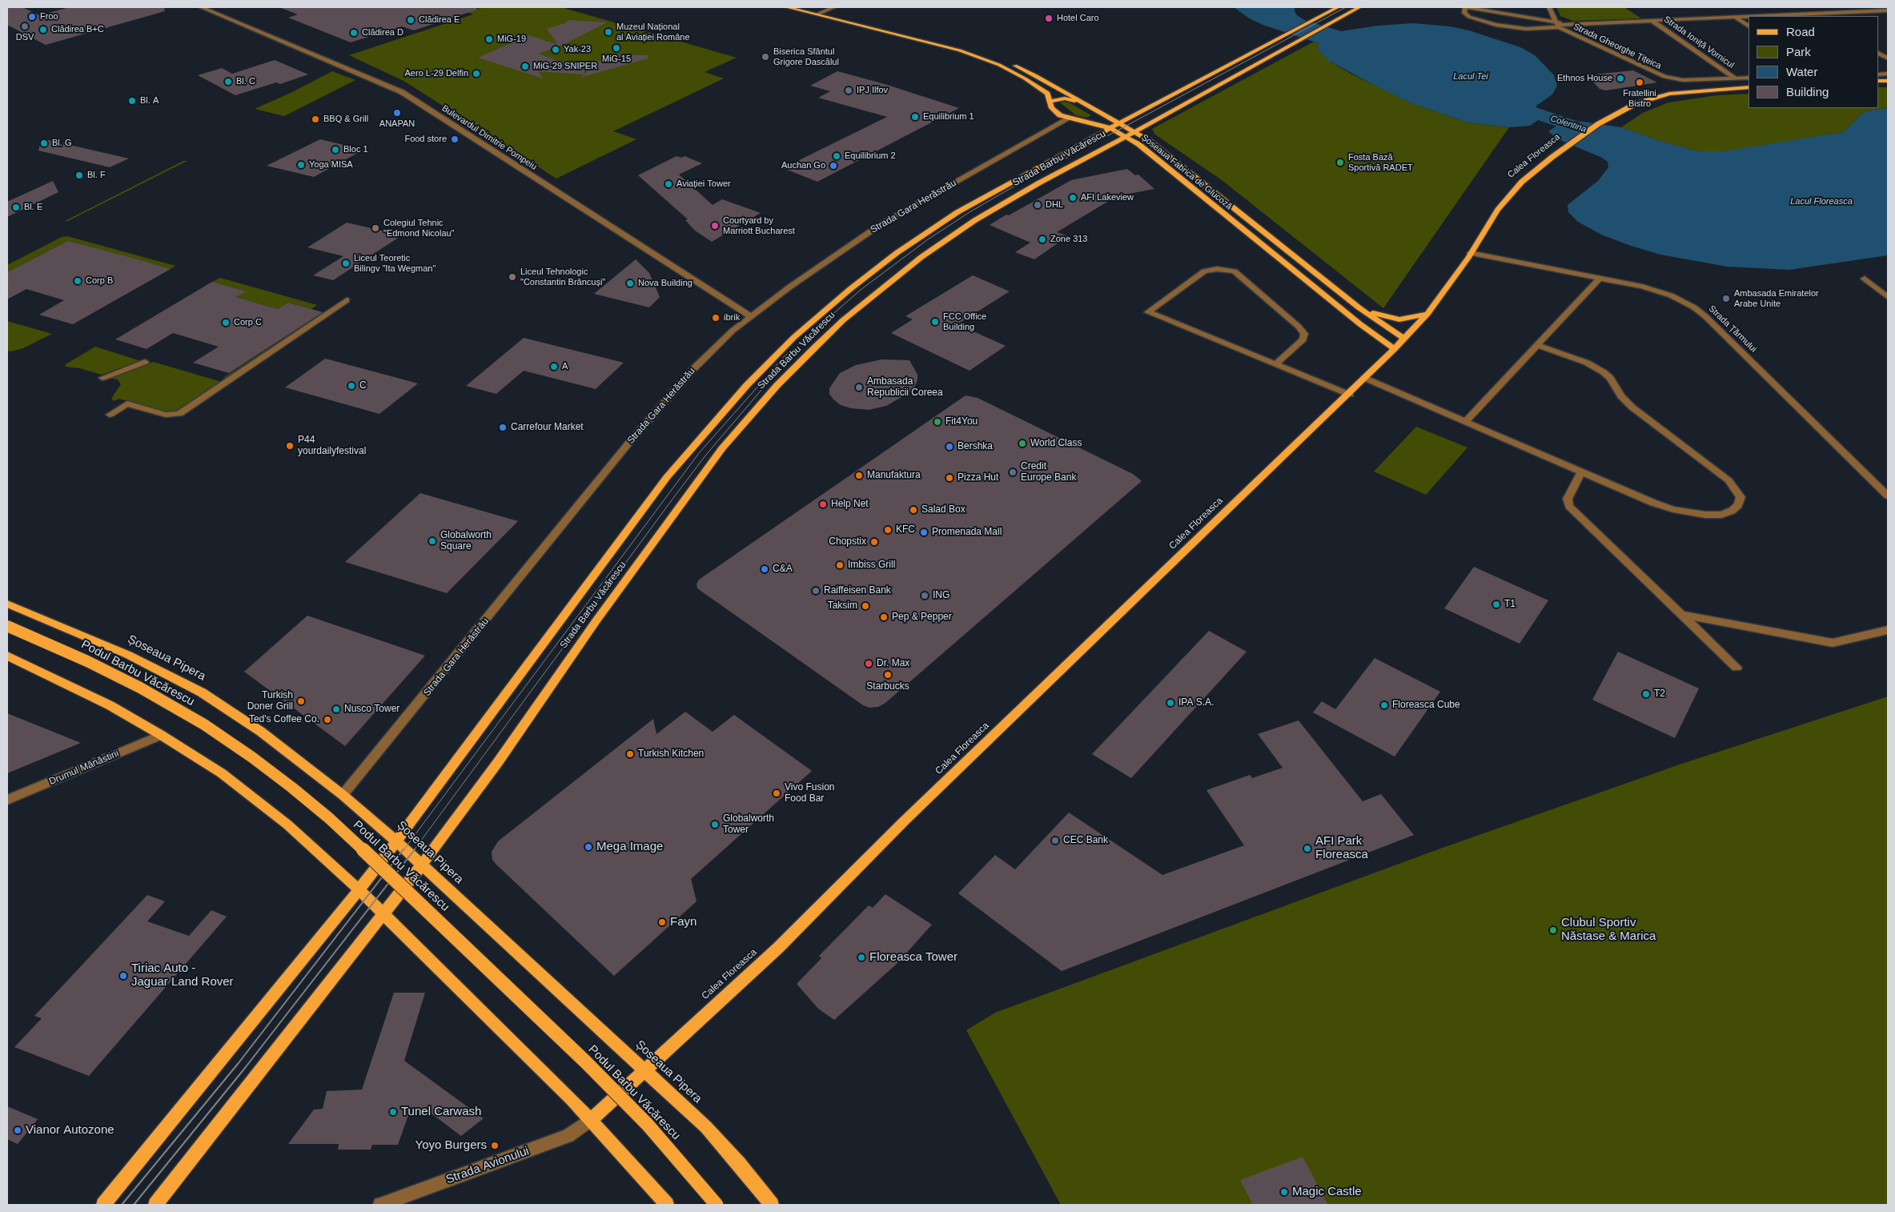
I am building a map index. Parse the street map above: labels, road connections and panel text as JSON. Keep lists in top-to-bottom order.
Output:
{
  "streets": {
    "main road": [
      "Calea Floreasca",
      "Strada Barbu Văcărescu",
      "Șoseaua Fabrica de Glucoză",
      "Șoseaua Pipera",
      "Podul Barbu Văcărescu"
    ],
    "street": [
      "Strada Ioniță Vornicul",
      "Strada Gheorghe Țițeica",
      "Bulevardul Dimitrie Pompeiu",
      "Strada Gara Herăstrău",
      "Strada Țărmului",
      "Drumul Mănăstirii",
      "Strada Avionului"
    ]
  },
  "crossings": [
    ["Strada Ioniță Vornicul", "Strada Gheorghe Țițeica"],
    ["Bulevardul Dimitrie Pompeiu", "Strada Gara Herăstrău"],
    ["Calea Floreasca", "Șoseaua Fabrica de Glucoză"],
    ["Calea Floreasca", "Strada Țărmului"],
    ["Calea Floreasca", "Șoseaua Pipera"],
    ["Calea Floreasca", "Strada Avionului"],
    ["Strada Barbu Văcărescu", "Șoseaua Fabrica de Glucoză"],
    ["Strada Barbu Văcărescu", "Șoseaua Pipera"],
    ["Șoseaua Fabrica de Glucoză", "Strada Gara Herăstrău"],
    ["Strada Gara Herăstrău", "Șoseaua Pipera"]
  ],
  "water": ["Lacul Tei", "Colentina", "Lacul Floreasca"],
  "places": [
    "Froo",
    "Hotel Caro",
    "Clădirea E",
    "DSV",
    "Clădirea B+C",
    "Muzeul Național al Aviației Române",
    "Clădirea D",
    "MiG-19",
    "MiG-15",
    "Yak-23",
    "Biserica Sfântul Grigore Dascălul",
    "MiG-29 SNIPER",
    "Aero L-29 Delfin",
    "Ethnos House",
    "Bl. C",
    "Fratellini Bistro",
    "IPJ Ilfov",
    "Bl. A",
    "ANAPAN",
    "Equilibrium 1",
    "BBQ & Grill",
    "Food store",
    "Bl. G",
    "Bloc 1",
    "Equilibrium 2",
    "Fosta Bază Sportivă RADET",
    "Yoga MISA",
    "Auchan Go",
    "Bl. F",
    "Aviației Tower",
    "AFI Lakeview",
    "DHL",
    "Bl. E",
    "Courtyard by Marriott Bucharest",
    "Colegiul Tehnic \"Edmond Nicolau\"",
    "Zone 313",
    "Liceul Teoretic Bilingv \"Ita Wegman\"",
    "Liceul Tehnologic \"Constantin Brâncuși\"",
    "Corp B",
    "Nova Building",
    "Ambasada Emiratelor Arabe Unite",
    "ibrik",
    "FCC Office Building",
    "Corp C",
    "A",
    "C",
    "Ambasada Republicii Coreea",
    "Fit4You",
    "Carrefour Market",
    "World Class",
    "P44 yourdailyfestival",
    "Bershka",
    "Credit Europe Bank",
    "Manufaktura",
    "Pizza Hut",
    "Help Net",
    "Salad Box",
    "KFC",
    "Promenada Mall",
    "Globalworth Square",
    "Chopstix",
    "Imbiss Grill",
    "C&A",
    "Raiffeisen Bank",
    "ING",
    "T1",
    "Taksim",
    "Pep & Pepper",
    "Dr. Max",
    "Starbucks",
    "T2",
    "Turkish Doner Grill",
    "IPA S.A.",
    "Floreasca Cube",
    "Nusco Tower",
    "Ted's Coffee Co.",
    "Turkish Kitchen",
    "Vivo Fusion Food Bar",
    "Globalworth Tower",
    "CEC Bank",
    "Mega Image",
    "AFI Park Floreasca",
    "Fayn",
    "Clubul Sportiv Năstase & Marica",
    "Floreasca Tower",
    "Tiriac Auto - Jaguar Land Rover",
    "Tunel Carwash",
    "Vianor Autozone",
    "Yoyo Burgers",
    "Magic Castle"
  ],
  "legend": [
    "Road",
    "Park",
    "Water",
    "Building"
  ]
}
